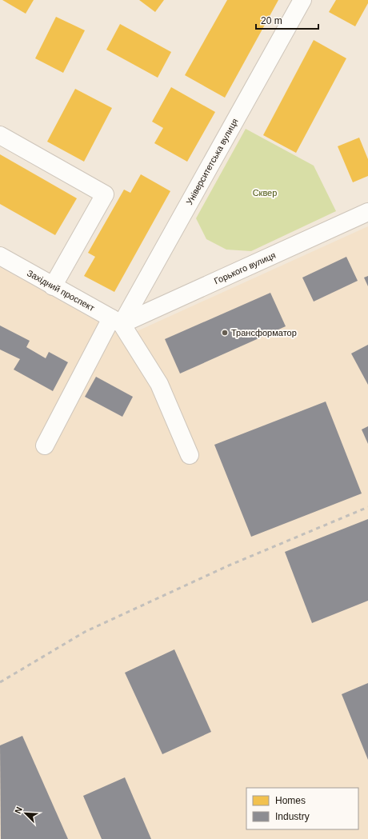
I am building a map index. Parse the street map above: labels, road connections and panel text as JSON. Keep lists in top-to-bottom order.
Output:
{
  "streets": {
    "street": ["Університетська вулиця", "Горького вулиця", "Західний проспект"]
  },
  "crossings": [
    ["Університетська вулиця", "Горького вулиця"],
    ["Університетська вулиця", "Західний проспект"],
    ["Горького вулиця", "Західний проспект"]
  ],
  "parks": ["Сквер"],
  "places": ["Трансформатор"],
  "legend": ["Homes", "Industry"],
  "scale_bar": "20 m",
  "north": "top left"
}
